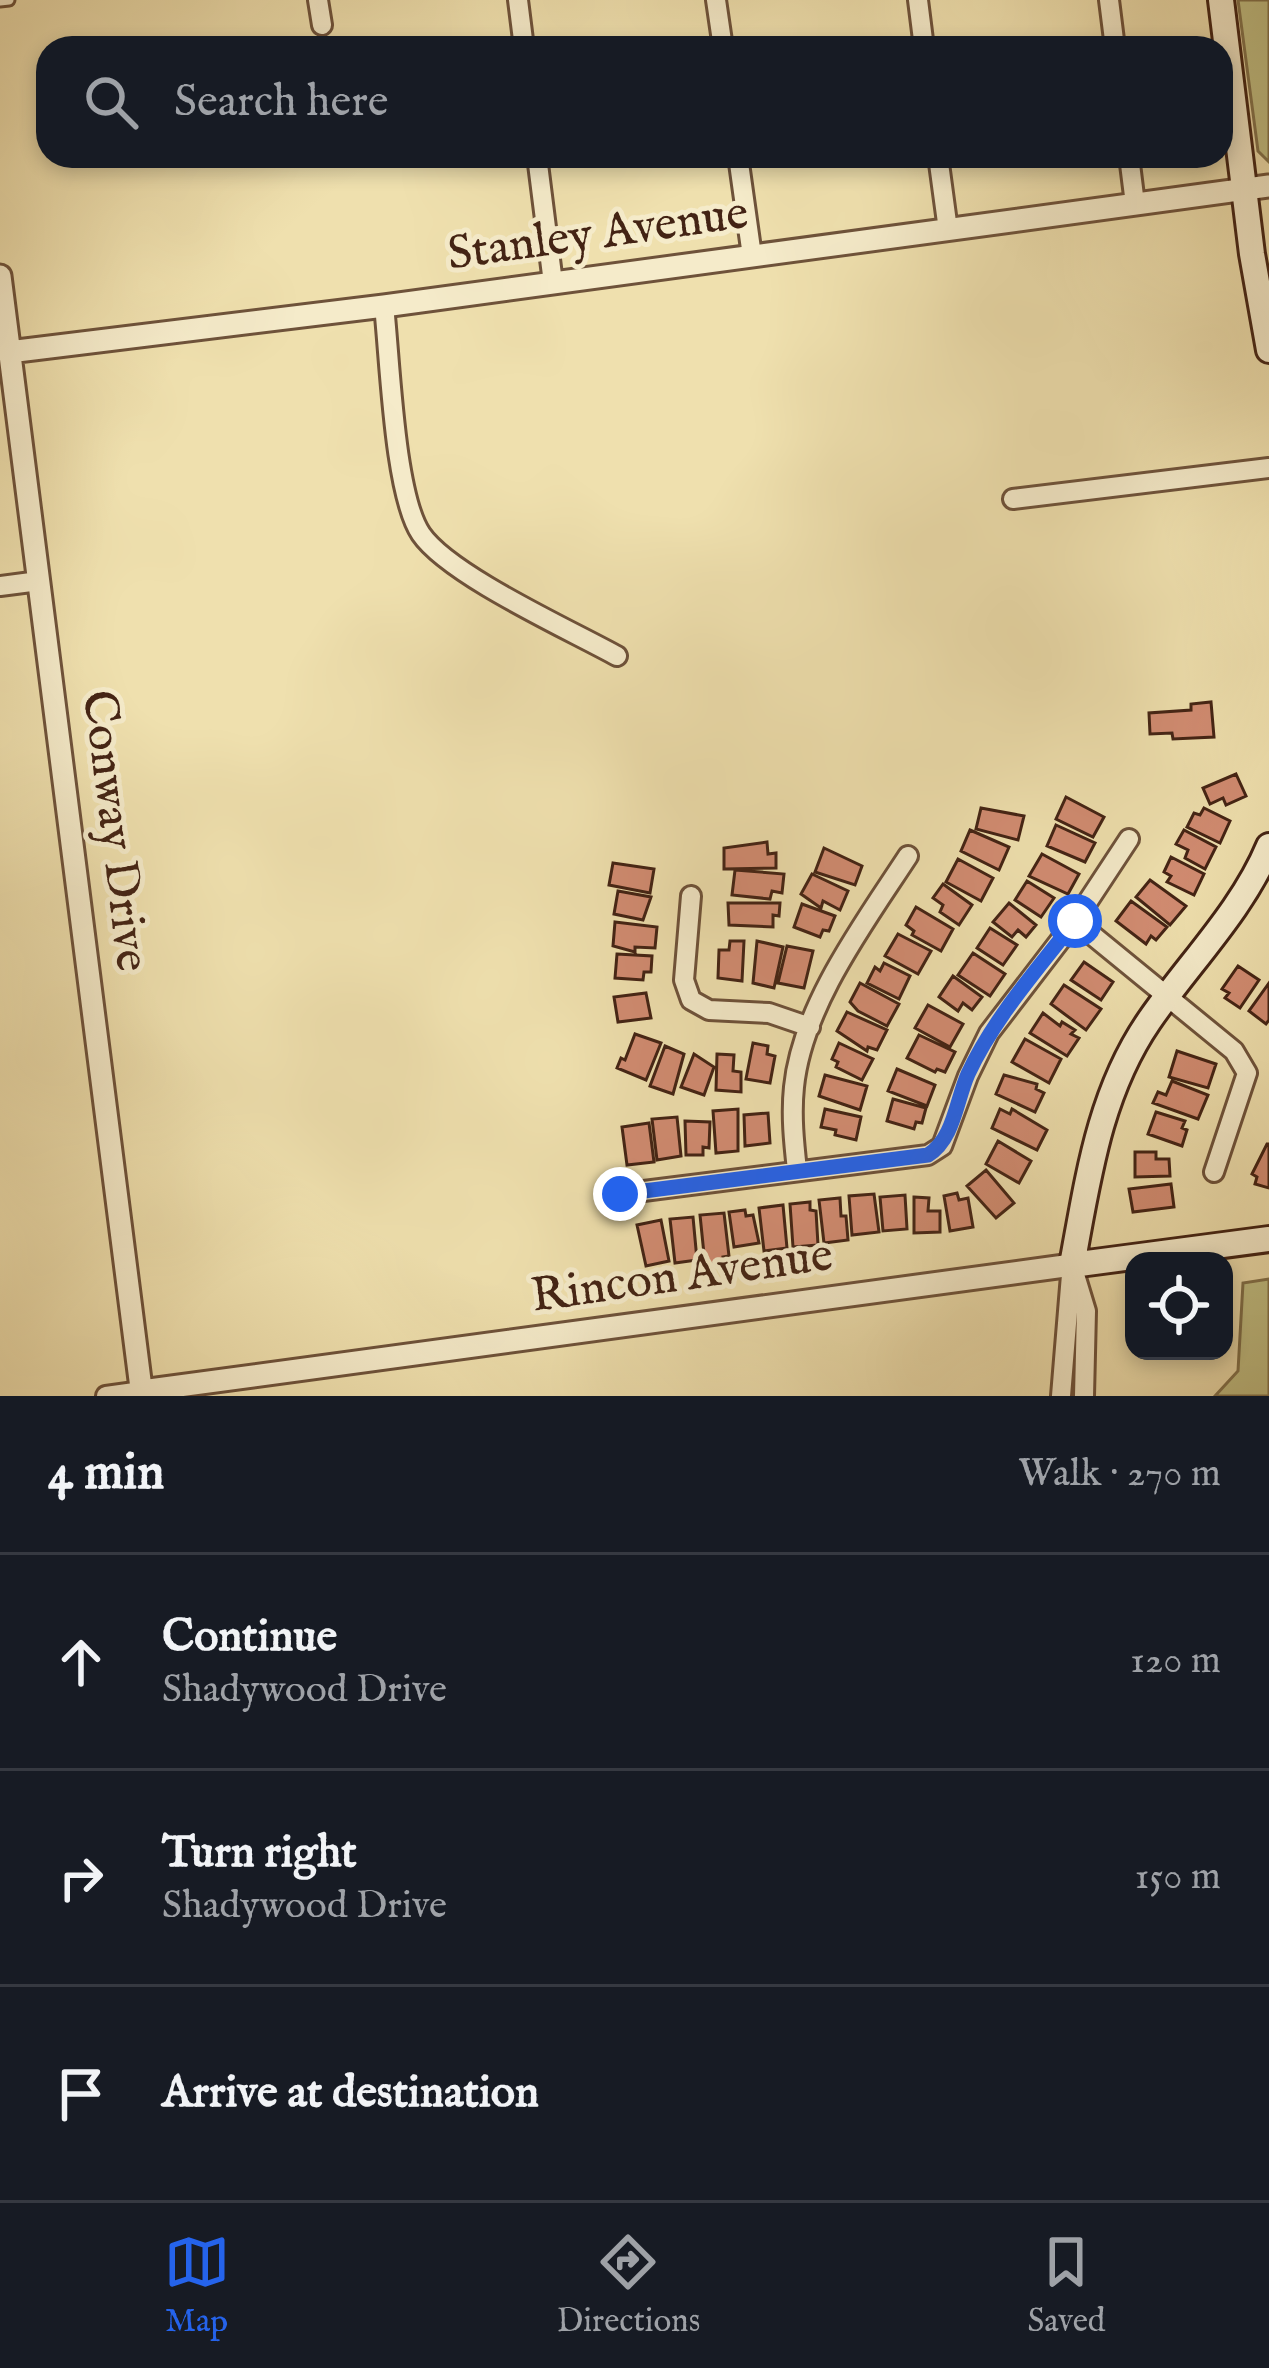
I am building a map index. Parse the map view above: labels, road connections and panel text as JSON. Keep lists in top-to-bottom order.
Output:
{
  "streets": {
    "main road": ["Rincon Avenue"],
    "street": ["Stanley Avenue", "Conway Drive"]
  },
  "crossings": [
    ["Stanley Avenue", "Conway Drive"],
    ["Conway Drive", "Rincon Avenue"]
  ],
  "page": {
    "search": "Search here",
    "heading": ["4 min", "Walk · 270 m"],
    "list": [
      ["Continue", "Shadywood Drive", "120 m"],
      ["Turn right", "Shadywood Drive", "150 m"],
      "Arrive at destination"
    ],
    "nav": ["Map", "Directions", "Saved"]
  }
}
